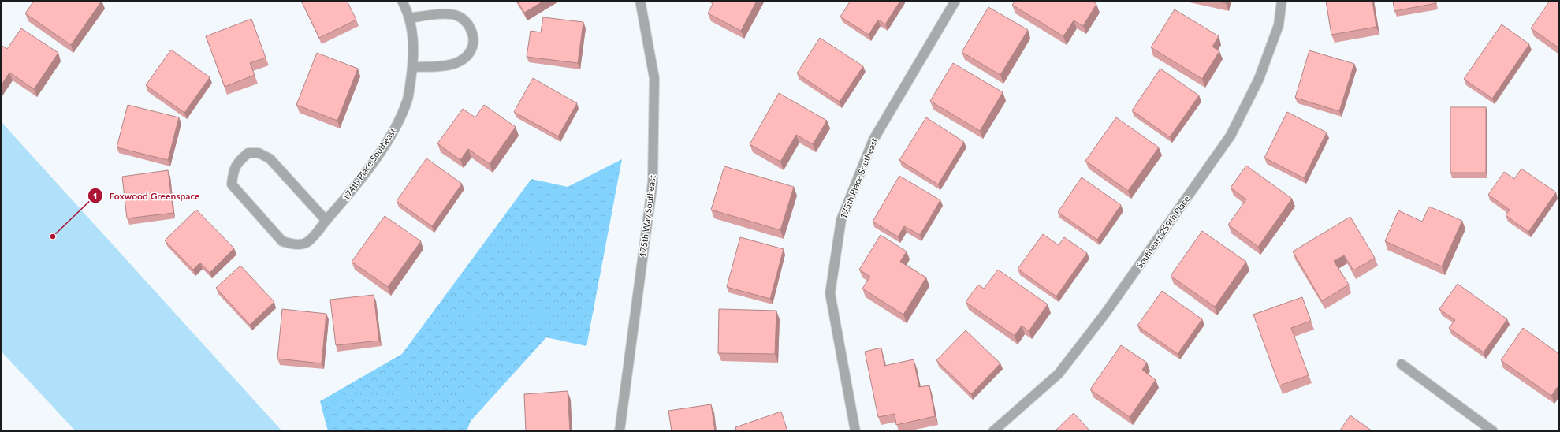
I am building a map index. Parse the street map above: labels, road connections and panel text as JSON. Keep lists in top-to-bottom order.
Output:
{
  "streets": {
    "street": [
      "174th Place Southeast",
      "175th Place Southeast",
      "175th Way Southeast",
      "Southeast 259th Place"
    ]
  },
  "places": ["Foxwood Greenspace"]
}
